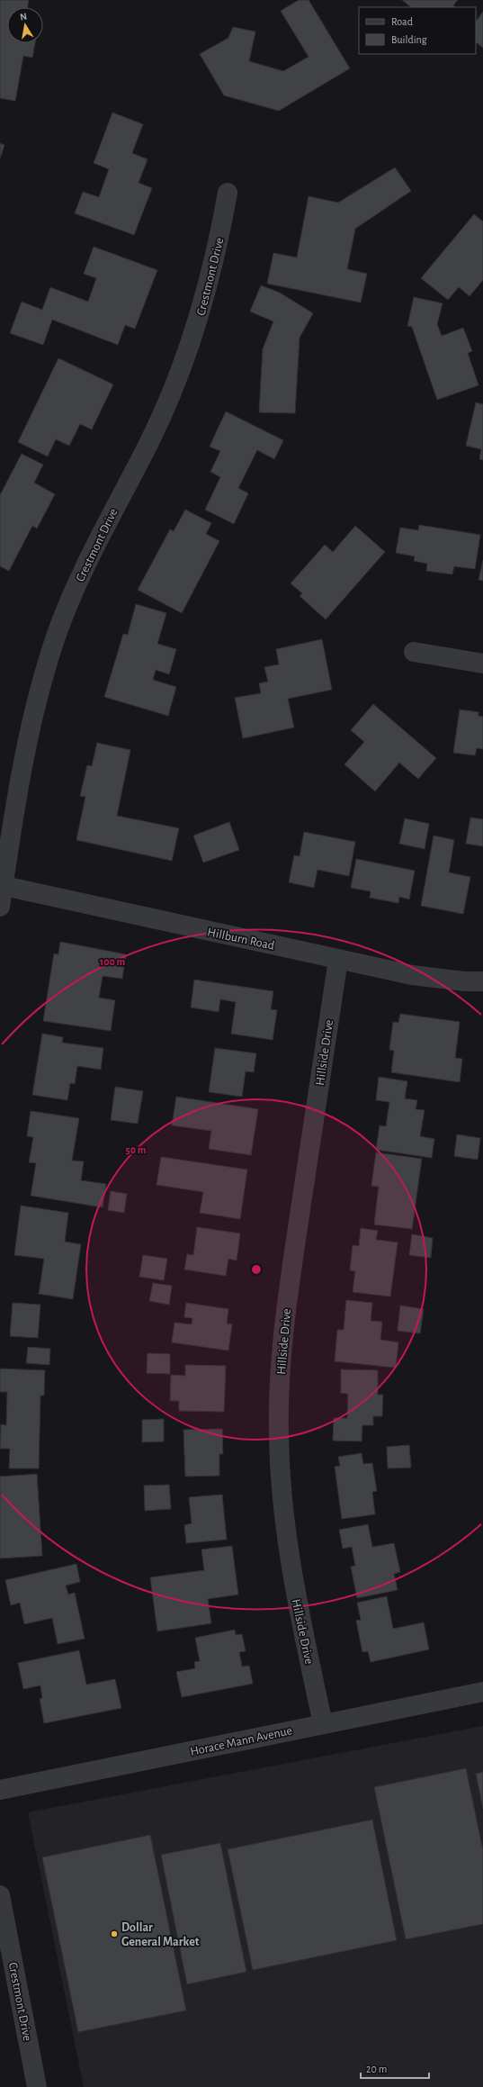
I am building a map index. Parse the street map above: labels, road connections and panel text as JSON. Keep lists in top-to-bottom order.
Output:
{
  "streets": {
    "street": [
      "Crestmont Drive",
      "Hillburn Road",
      "Hillside Drive",
      "Horace Mann Avenue"
    ]
  },
  "crossings": [
    ["Crestmont Drive", "Hillburn Road"],
    ["Hillburn Road", "Hillside Drive"],
    ["Hillside Drive", "Horace Mann Avenue"]
  ],
  "places": ["Dollar General Market"],
  "legend": ["Road", "Building"],
  "scale_bar": "20 m",
  "north": "top",
  "rings": ["100 m", "50 m"]
}
